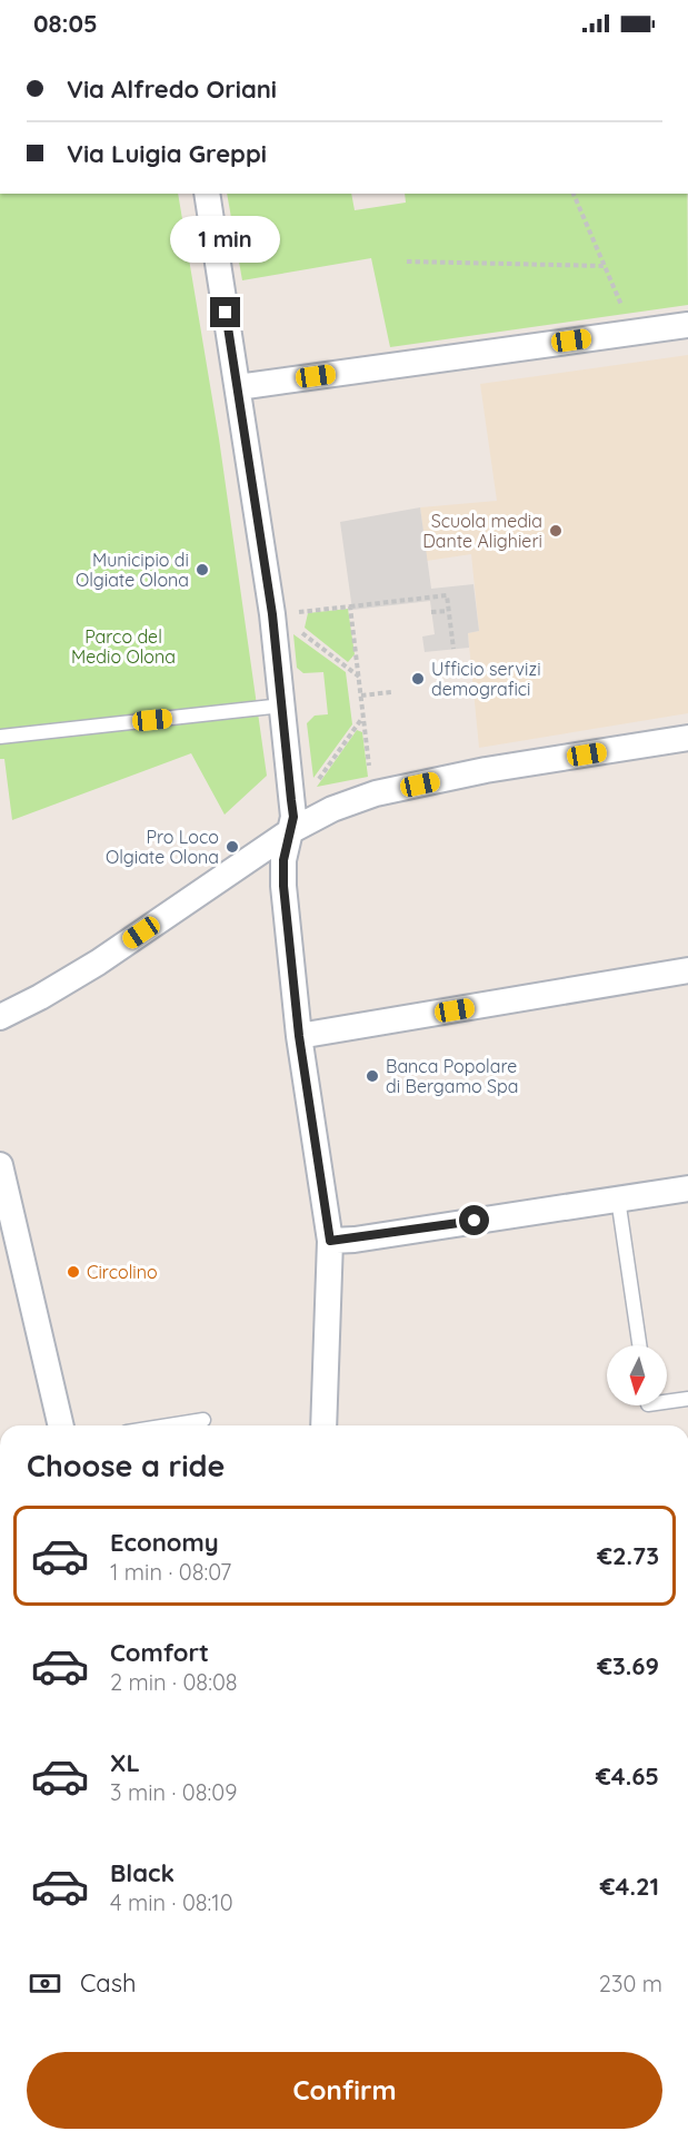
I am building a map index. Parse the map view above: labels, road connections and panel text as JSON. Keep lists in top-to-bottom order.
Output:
{
  "parks": ["Parco del Medio Olona"],
  "places": [
    "Scuola media Dante Alighieri",
    "Municipio di Olgiate Olona",
    "Ufficio servizi demografici",
    "Pro Loco Olgiate Olona",
    "Banca Popolare di Bergamo Spa",
    "Circolino"
  ],
  "north": "bottom",
  "page": {
    "status": "08:05",
    "banner": ["Via Alfredo Oriani", "Via Luigia Greppi"],
    "bubble": "1 min",
    "heading": "Choose a ride",
    "list": [
      {
        "name": "Economy",
        "note": "1 min · 08:07",
        "value": "€2.73"
      },
      {
        "name": "Comfort",
        "note": "2 min · 08:08",
        "value": "€3.69"
      },
      {
        "name": "XL",
        "note": "3 min · 08:09",
        "value": "€4.65"
      },
      {
        "name": "Black",
        "note": "4 min · 08:10",
        "value": "€4.21"
      }
    ],
    "pay": ["Cash", "230 m"],
    "buttons": "Confirm"
  }
}
